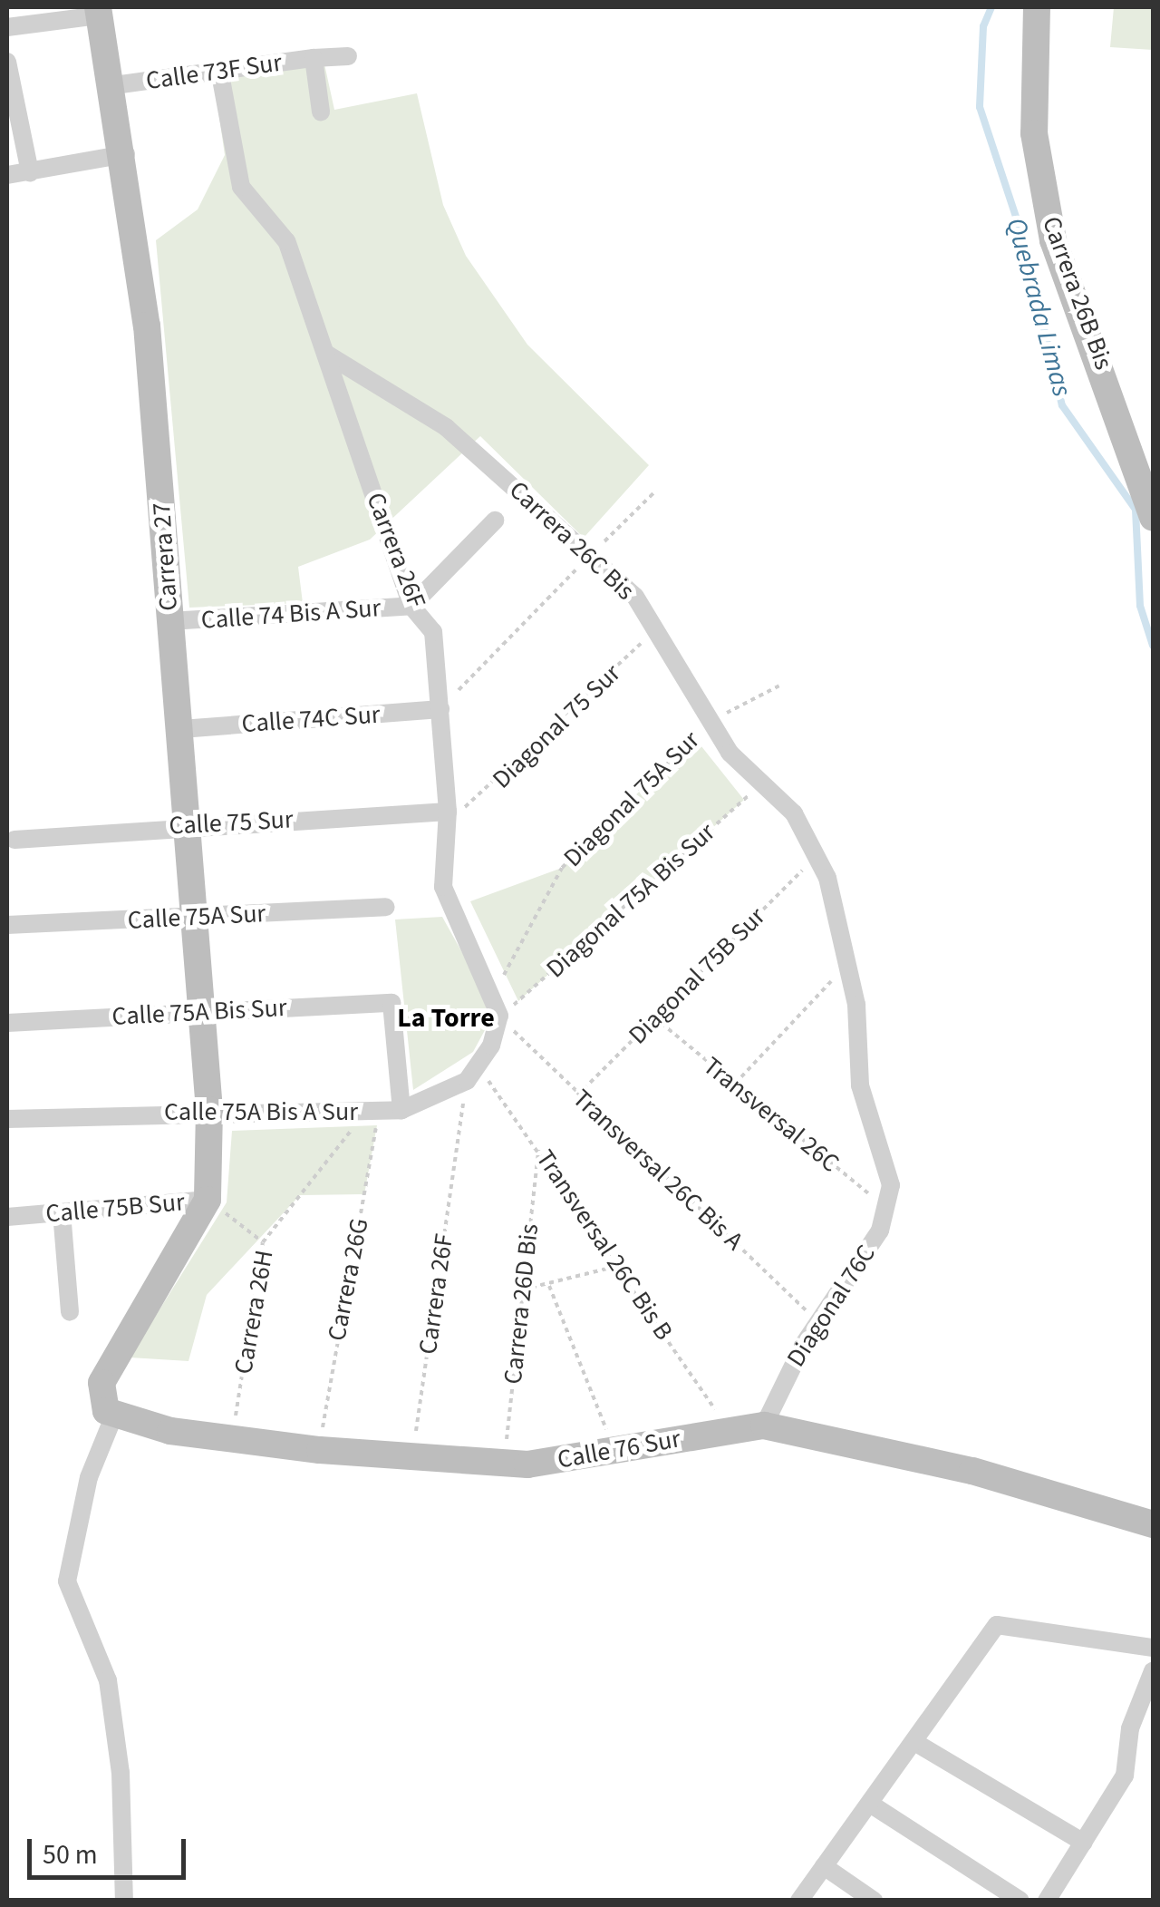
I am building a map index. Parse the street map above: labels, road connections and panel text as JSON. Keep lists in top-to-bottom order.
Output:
{
  "streets": {
    "street": [
      "Calle 73F Sur",
      "Carrera 26B Bis",
      "Carrera 26C Bis",
      "Carrera 26F",
      "Carrera 27",
      "Calle 74 Bis A Sur",
      "Calle 74C Sur",
      "Calle 75 Sur",
      "Calle 75A Sur",
      "Calle 75A Bis Sur",
      "Calle 75A Bis A Sur",
      "Calle 75B Sur",
      "Diagonal 76C",
      "Calle 76 Sur"
    ],
    "path": [
      "Diagonal 75 Sur",
      "Diagonal 75A Sur",
      "Diagonal 75A Bis Sur",
      "Diagonal 75B Sur",
      "Transversal 26C",
      "Transversal 26C Bis A",
      "Transversal 26C Bis B",
      "Carrera 26G",
      "Carrera 26D Bis",
      "Carrera 26H"
    ]
  },
  "crossings": [
    ["Calle 73F Sur", "Carrera 26F"],
    ["Calle 73F Sur", "Carrera 27"],
    ["Carrera 26C Bis", "Carrera 26F"],
    ["Carrera 26C Bis", "Diagonal 75 Sur"],
    ["Carrera 26C Bis", "Diagonal 75A Sur"],
    ["Carrera 26C Bis", "Diagonal 75A Bis Sur"],
    ["Carrera 26C Bis", "Diagonal 75B Sur"],
    ["Carrera 26C Bis", "Diagonal 76C"],
    ["Carrera 26F", "Calle 74 Bis A Sur"],
    ["Carrera 26F", "Calle 74C Sur"],
    ["Carrera 26F", "Diagonal 75 Sur"],
    ["Carrera 26F", "Diagonal 75A Sur"],
    ["Carrera 26F", "Calle 75 Sur"],
    ["Carrera 26F", "Diagonal 75A Bis Sur"],
    ["Carrera 26F", "Calle 75A Bis A Sur"],
    ["Carrera 26F", "Transversal 26C Bis A"],
    ["Carrera 26F", "Transversal 26C Bis B"],
    ["Carrera 26F", "Calle 76 Sur"],
    ["Carrera 27", "Calle 74 Bis A Sur"],
    ["Carrera 27", "Calle 74C Sur"],
    ["Carrera 27", "Calle 75 Sur"],
    ["Carrera 27", "Calle 75A Sur"],
    ["Carrera 27", "Calle 75A Bis Sur"],
    ["Carrera 27", "Calle 75A Bis A Sur"],
    ["Diagonal 75 Sur", "Calle 75 Sur"],
    ["Diagonal 75A Bis Sur", "Transversal 26C Bis A"],
    ["Diagonal 75B Sur", "Transversal 26C"],
    ["Diagonal 75B Sur", "Transversal 26C Bis A"],
    ["Calle 75A Bis Sur", "Calle 75A Bis A Sur"],
    ["Calle 75A Bis A Sur", "Transversal 26C Bis B"],
    ["Calle 75A Bis A Sur", "Carrera 26G"],
    ["Calle 75A Bis A Sur", "Carrera 26H"],
    ["Transversal 26C", "Diagonal 76C"],
    ["Transversal 26C Bis A", "Diagonal 76C"],
    ["Calle 75B Sur", "Carrera 26H"],
    ["Transversal 26C Bis B", "Carrera 26D Bis"],
    ["Transversal 26C Bis B", "Calle 76 Sur"],
    ["Carrera 26G", "Carrera 26H"],
    ["Carrera 26G", "Calle 76 Sur"],
    ["Carrera 26D Bis", "Calle 76 Sur"],
    ["Diagonal 76C", "Calle 76 Sur"],
    ["Carrera 26H", "Calle 76 Sur"]
  ],
  "districts": ["La Torre"],
  "water": ["Quebrada Limas"],
  "scale_bar": "50 m"
}
